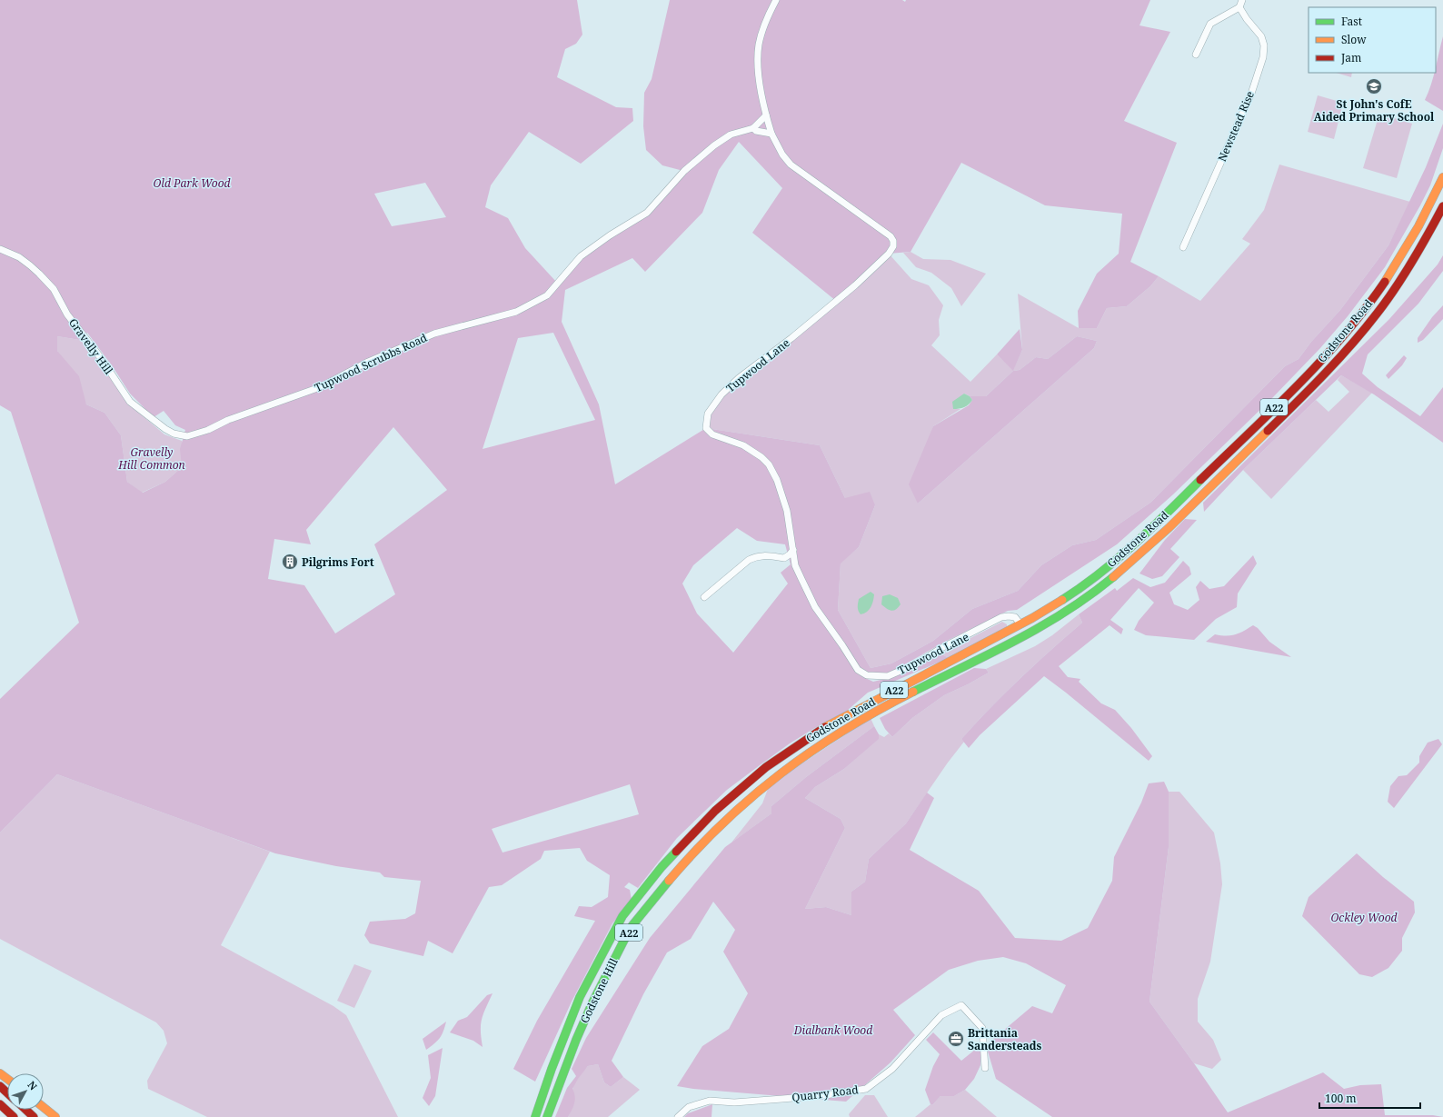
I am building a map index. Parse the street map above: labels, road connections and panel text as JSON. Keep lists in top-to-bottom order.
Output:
{
  "streets": {
    "highway": ["Godstone Road", "A22", "Godstone Hill"],
    "street": [
      "Newstead Rise",
      "Gravelly Hill",
      "Tupwood Scrubbs Road",
      "Tupwood Lane",
      "Quarry Road"
    ]
  },
  "crossings": [
    ["Godstone Road", "Tupwood Lane"],
    ["Godstone Road", "Godstone Hill"],
    ["Gravelly Hill", "Tupwood Scrubbs Road"]
  ],
  "parks": [
    "Old Park Wood",
    "Gravelly Hill Common",
    "Ockley Wood",
    "Dialbank Wood"
  ],
  "places": {
    "school or university": ["St John's CofE Aided Primary School"],
    "building": ["Pilgrims Fort"],
    "office": ["Brittania Sandersteads"]
  },
  "legend": ["Fast", "Slow", "Jam"],
  "scale_bar": "100 m",
  "north": "top right"
}
